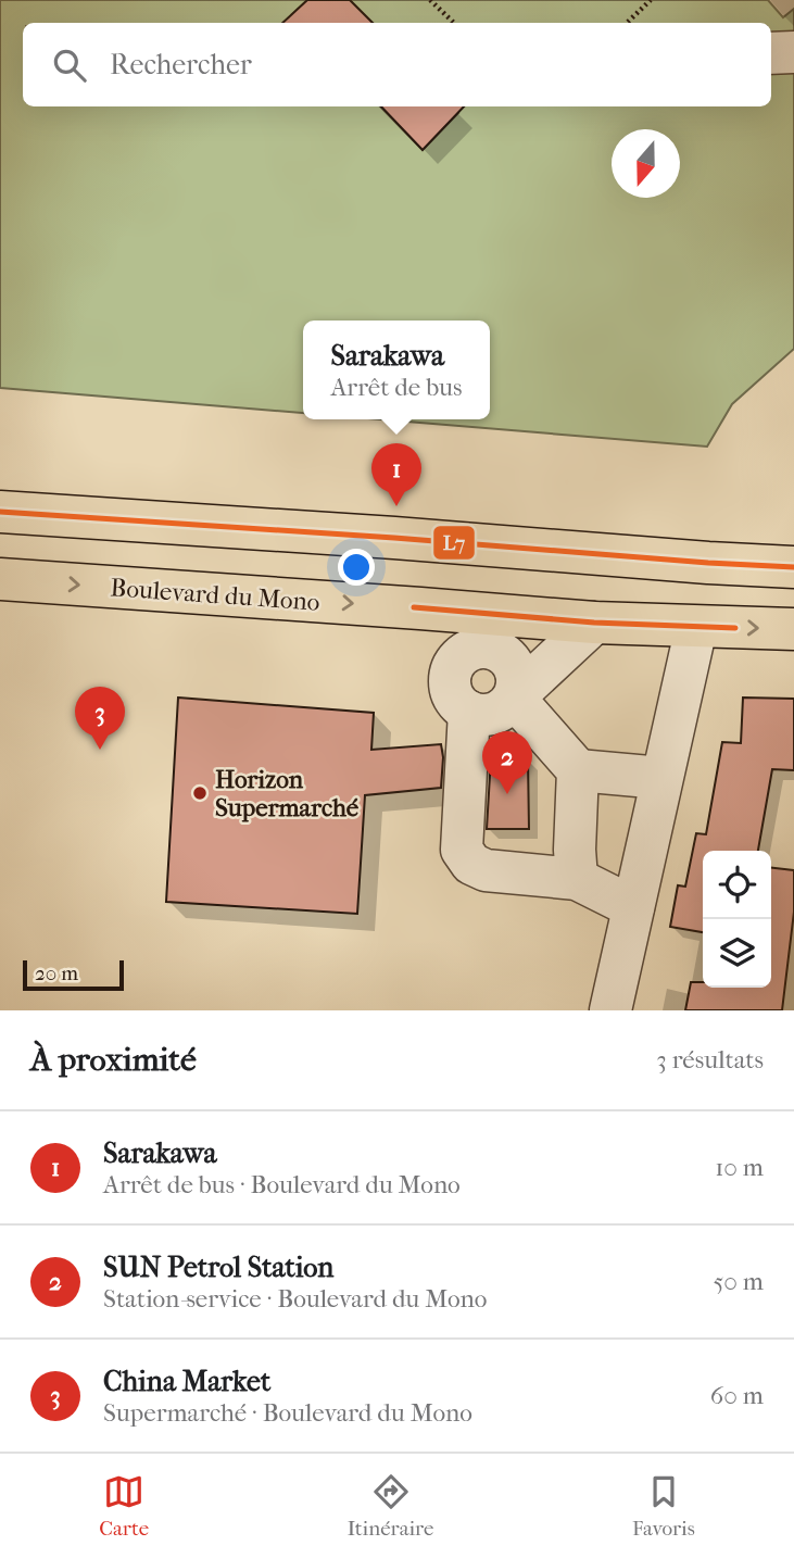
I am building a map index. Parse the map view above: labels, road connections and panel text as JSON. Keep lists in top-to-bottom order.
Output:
{
  "streets": {
    "highway": ["Boulevard du Mono"]
  },
  "places": ["Horizon Supermarché"],
  "lines": ["transit line L7"],
  "scale_bar": "20 m",
  "north": "bottom",
  "page": {
    "search": "Rechercher",
    "popup": ["Sarakawa", "Arrêt de bus"],
    "pins": ["1", "3", "2"],
    "scale": "20 m",
    "heading": ["À proximité", "3 résultats"],
    "list": [
      {
        "mark": "1",
        "name": "Sarakawa",
        "note": "Arrêt de bus · Boulevard du Mono",
        "value": "10 m"
      },
      {
        "mark": "2",
        "name": "SUN Petrol Station",
        "note": "Station-service · Boulevard du Mono",
        "value": "50 m"
      },
      {
        "mark": "3",
        "name": "China Market",
        "note": "Supermarché · Boulevard du Mono",
        "value": "60 m"
      }
    ],
    "nav": ["Carte", "Itinéraire", "Favoris"]
  }
}
